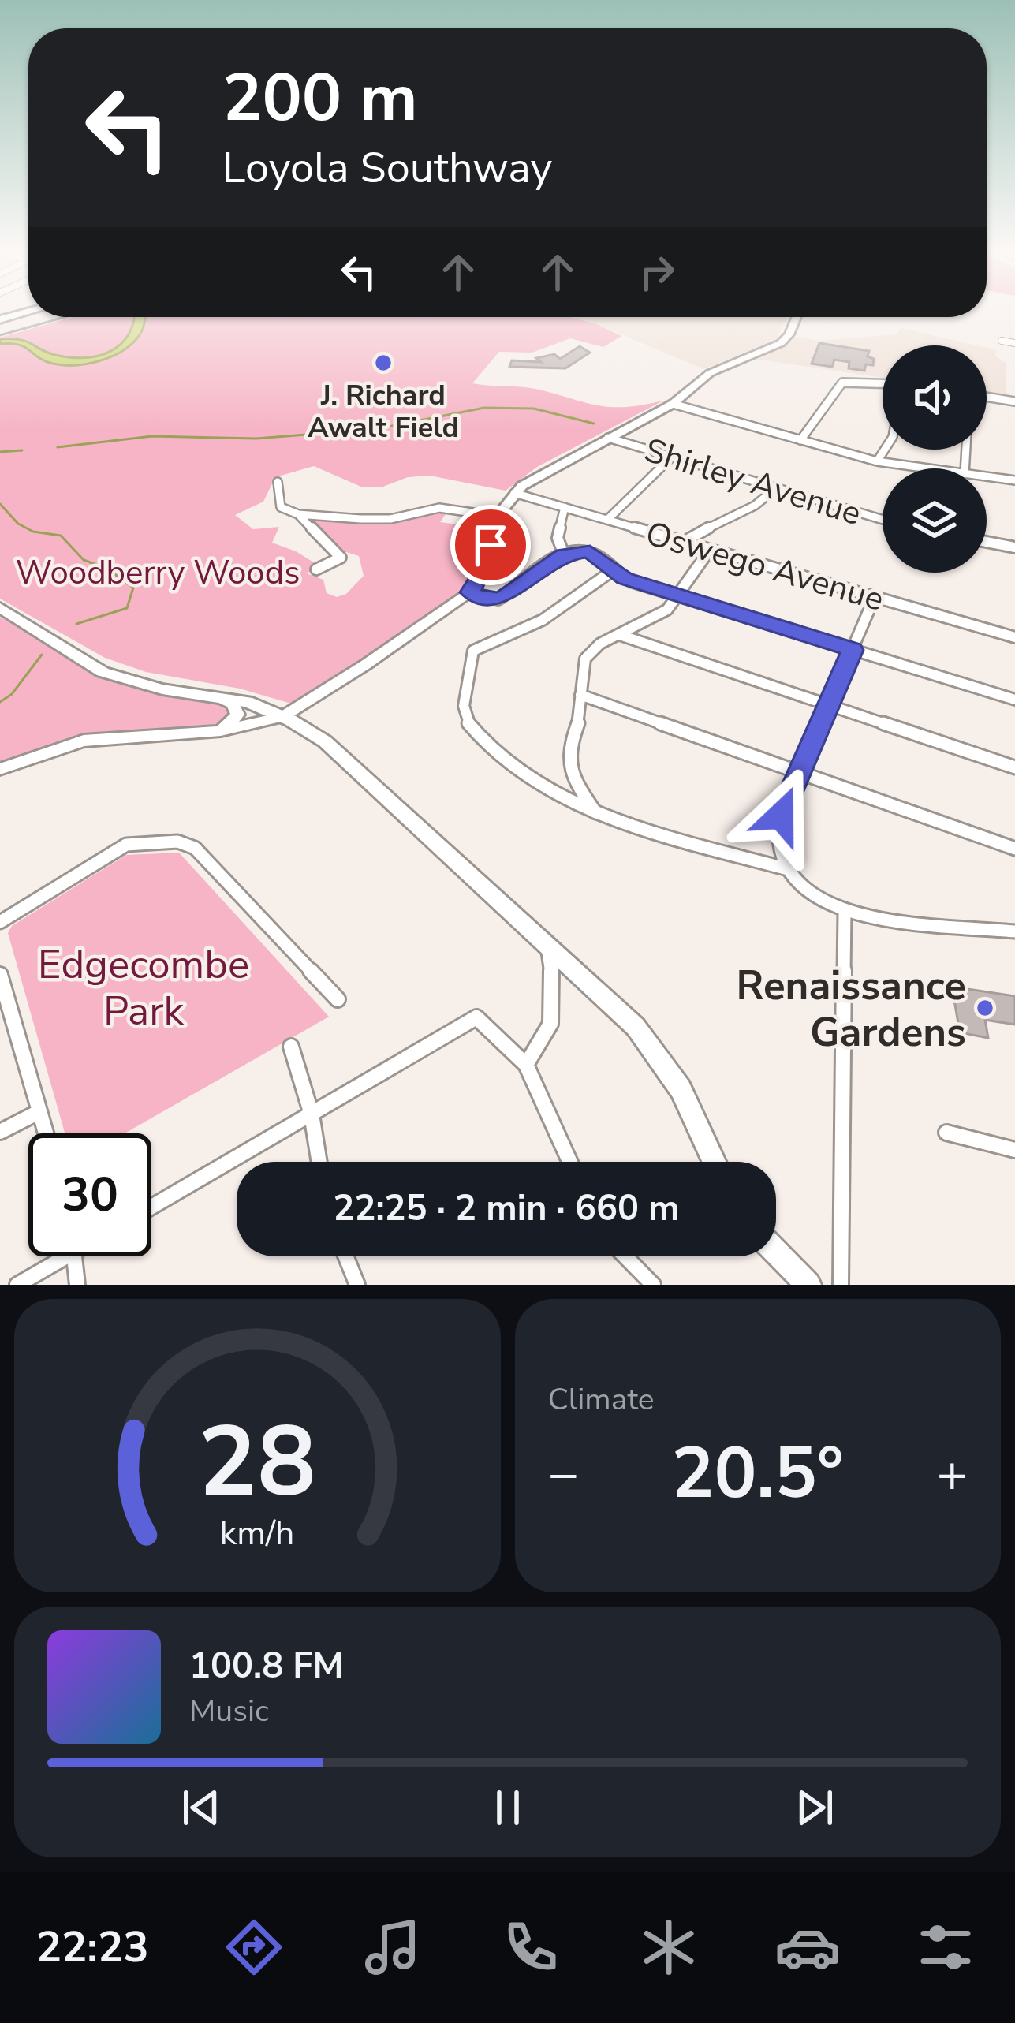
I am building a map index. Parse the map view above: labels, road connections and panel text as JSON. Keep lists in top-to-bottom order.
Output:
{
  "streets": {
    "street": ["Shirley Avenue", "Oswego Avenue"]
  },
  "parks": ["Woodberry Woods", "Edgecombe Park"],
  "places": ["J. Richard Awalt Field", "Renaissance Gardens"],
  "page": {
    "turn": ["200 m", "Loyola Southway"],
    "limit": "30",
    "trip": "22:25 · 2 min · 660 m",
    "tile": "Climate",
    "heat": ["−", "20.5°", "+"],
    "song": ["100.8 FM", "Music"],
    "tabs": "22:23",
    "gauge": ["28", "km/h"]
  }
}
